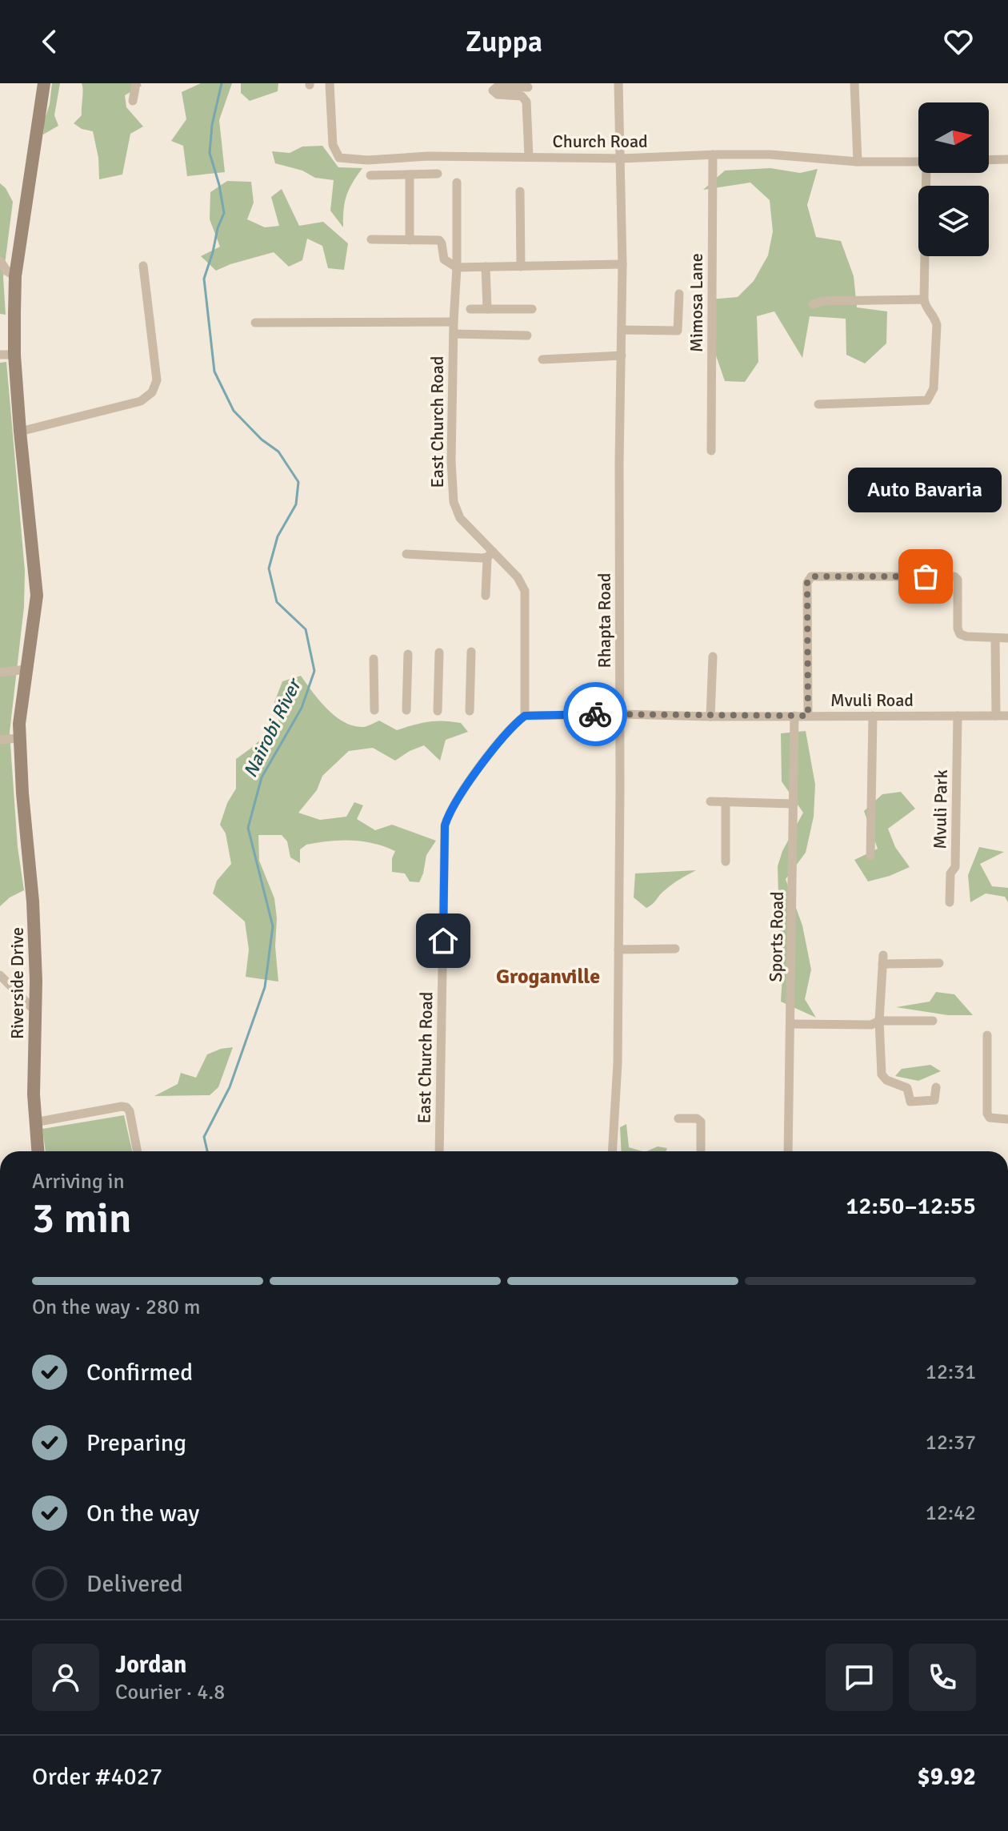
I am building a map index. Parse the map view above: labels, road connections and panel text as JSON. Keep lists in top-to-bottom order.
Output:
{
  "streets": {
    "street": [
      "Church Road",
      "Mimosa Lane",
      "East Church Road",
      "Rhapta Road",
      "Mvuli Road",
      "Mvuli Park",
      "Sports Road",
      "Riverside Drive"
    ]
  },
  "crossings": [
    ["Church Road", "Mimosa Lane"],
    ["Church Road", "Rhapta Road"],
    ["Rhapta Road", "Mvuli Road"],
    ["Mvuli Road", "Mvuli Park"],
    ["Mvuli Road", "Sports Road"]
  ],
  "districts": ["Groganville"],
  "water": ["Nairobi River"],
  "places": ["Auto Bavaria"],
  "north": "right",
  "page": {
    "header": "Zuppa",
    "bubble": "Auto Bavaria",
    "heading": ["3 min", "Arriving in", "12:50–12:55"],
    "panel": [
      "Jordan",
      "Courier · 4.8",
      "Order #4027",
      "$9.92"
    ],
    "bar": "On the way · 280 m",
    "list": [
      ["Confirmed", "12:31"],
      ["Preparing", "12:37"],
      ["On the way", "12:42"],
      "Delivered"
    ]
  }
}
